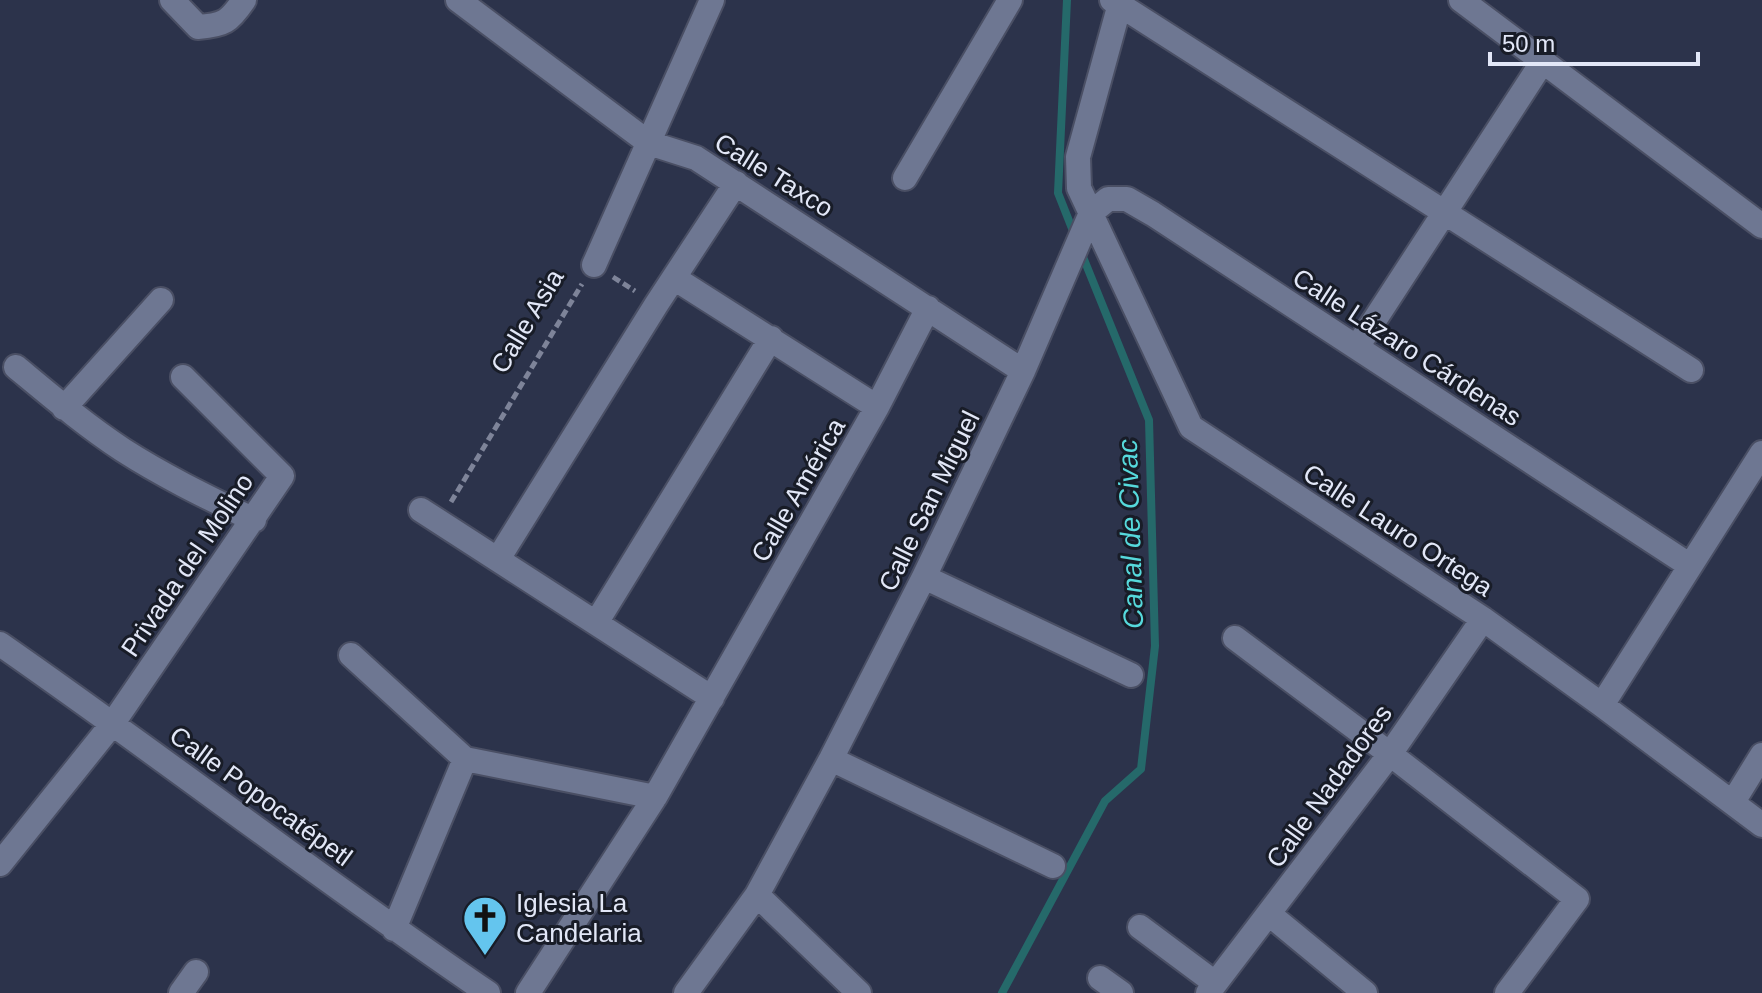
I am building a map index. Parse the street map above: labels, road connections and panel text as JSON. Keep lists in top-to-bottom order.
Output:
{
  "streets": {
    "street": [
      "Calle Taxco",
      "Calle Asia",
      "Calle Lázaro Cárdenas",
      "Calle América",
      "Calle San Miguel",
      "Calle Lauro Ortega",
      "Privada del Molino",
      "Calle Nadadores",
      "Calle Popocatépetl"
    ]
  },
  "crossings": [
    ["Calle Taxco", "Calle Asia"],
    ["Calle Taxco", "Calle América"],
    ["Calle Taxco", "Calle San Miguel"],
    ["Calle Lázaro Cárdenas", "Calle San Miguel"],
    ["Calle Lázaro Cárdenas", "Calle Lauro Ortega"],
    ["Calle San Miguel", "Calle Lauro Ortega"],
    ["Calle Lauro Ortega", "Calle Nadadores"],
    ["Privada del Molino", "Calle Popocatépetl"]
  ],
  "water": ["Canal de Civac"],
  "places": {
    "church": ["Iglesia La Candelaria"]
  },
  "scale_bar": "50 m"
}
